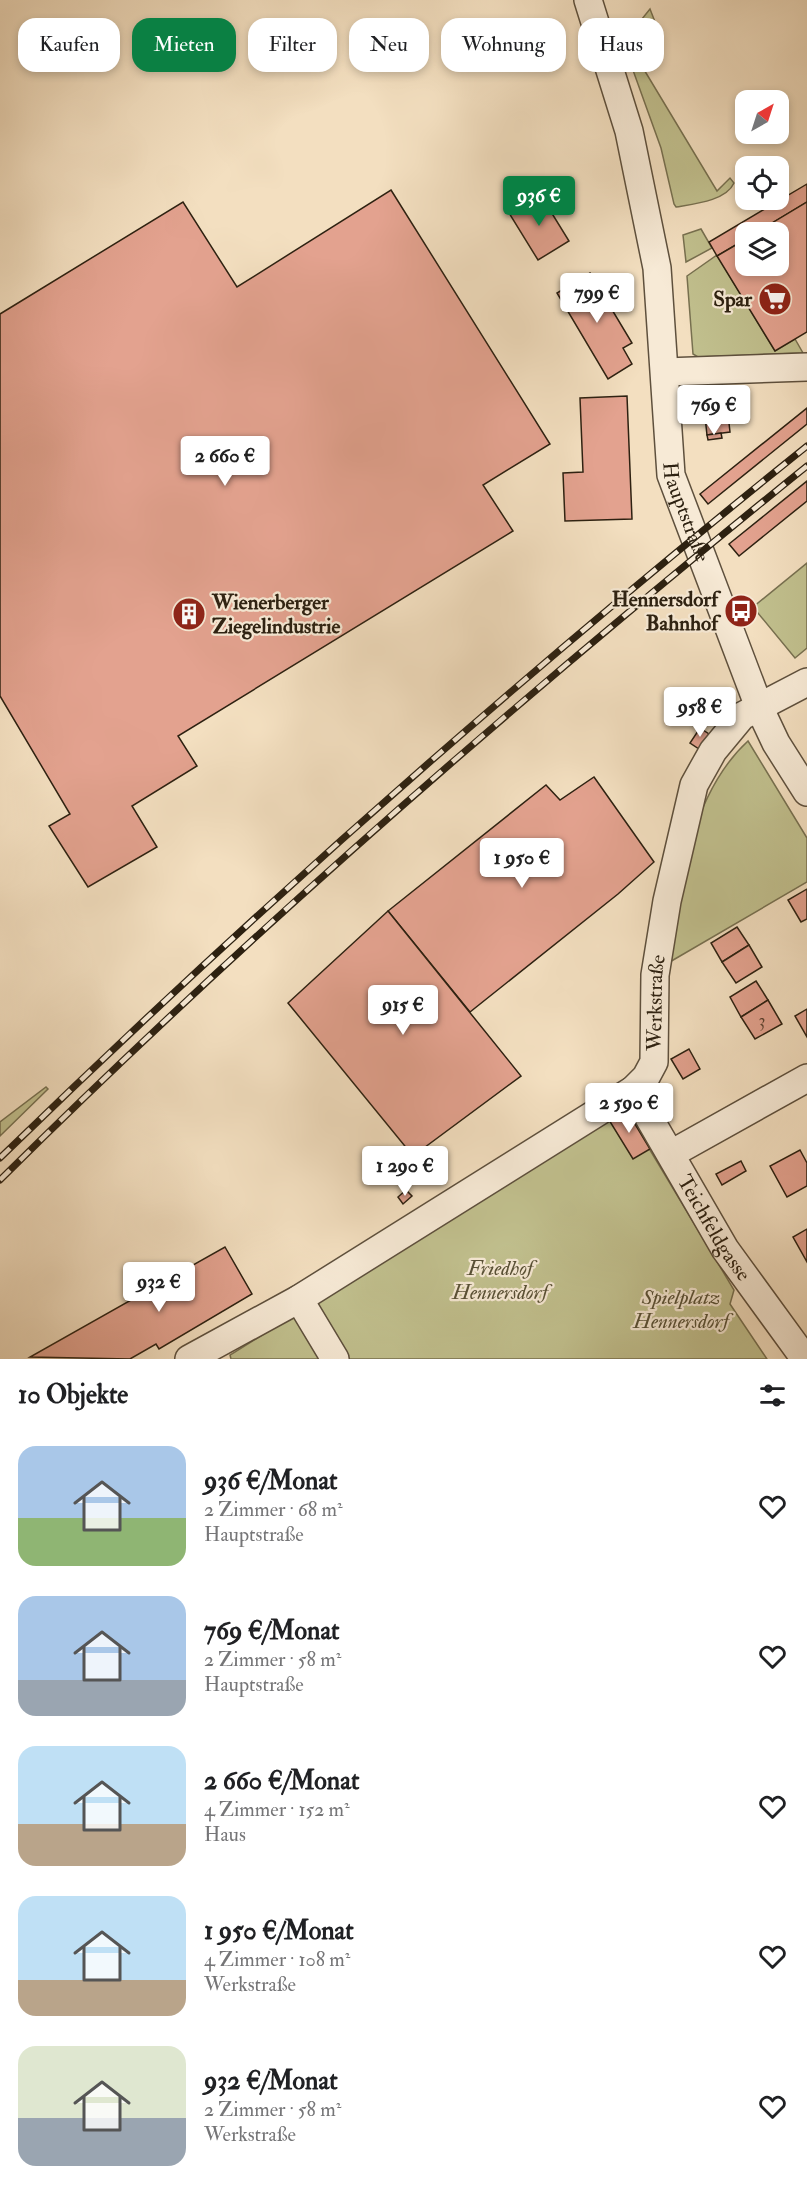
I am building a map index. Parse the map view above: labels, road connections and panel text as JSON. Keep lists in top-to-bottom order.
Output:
{
  "streets": {
    "street": ["Hauptstraße", "Werkstraße", "Teichfeldgasse"]
  },
  "crossings": [
    ["Hauptstraße", "Werkstraße"],
    ["Werkstraße", "Teichfeldgasse"]
  ],
  "parks": ["Friedhof Hennersdorf", "Spielplatz Hennersdorf"],
  "places": {
    "supermarket": ["Spar"],
    "bus stop": ["Hennersdorf Bahnhof"],
    "building": ["Wienerberger Ziegelindustrie"]
  },
  "house_numbers": ["3"],
  "north": "top right",
  "page": {
    "chip": [
      "Kaufen",
      "Mieten",
      "Filter",
      "Neu",
      "Wohnung",
      "Haus"
    ],
    "price": [
      "936 €",
      "799 €",
      "769 €",
      "2 660 €",
      "958 €",
      "1 950 €",
      "915 €",
      "2 590 €",
      "1 290 €",
      "932 €"
    ],
    "heading": "10 Objekte",
    "list": [
      {
        "name": "936 €/Monat",
        "note": "2 Zimmer · 68 m² · Hauptstraße"
      },
      {
        "name": "769 €/Monat",
        "note": "2 Zimmer · 58 m² · Hauptstraße"
      },
      {
        "name": "2 660 €/Monat",
        "note": "4 Zimmer · 152 m² · Haus"
      },
      {
        "name": "1 950 €/Monat",
        "note": "4 Zimmer · 108 m² · Werkstraße"
      },
      {
        "name": "932 €/Monat",
        "note": "2 Zimmer · 58 m² · Werkstraße"
      }
    ]
  }
}
